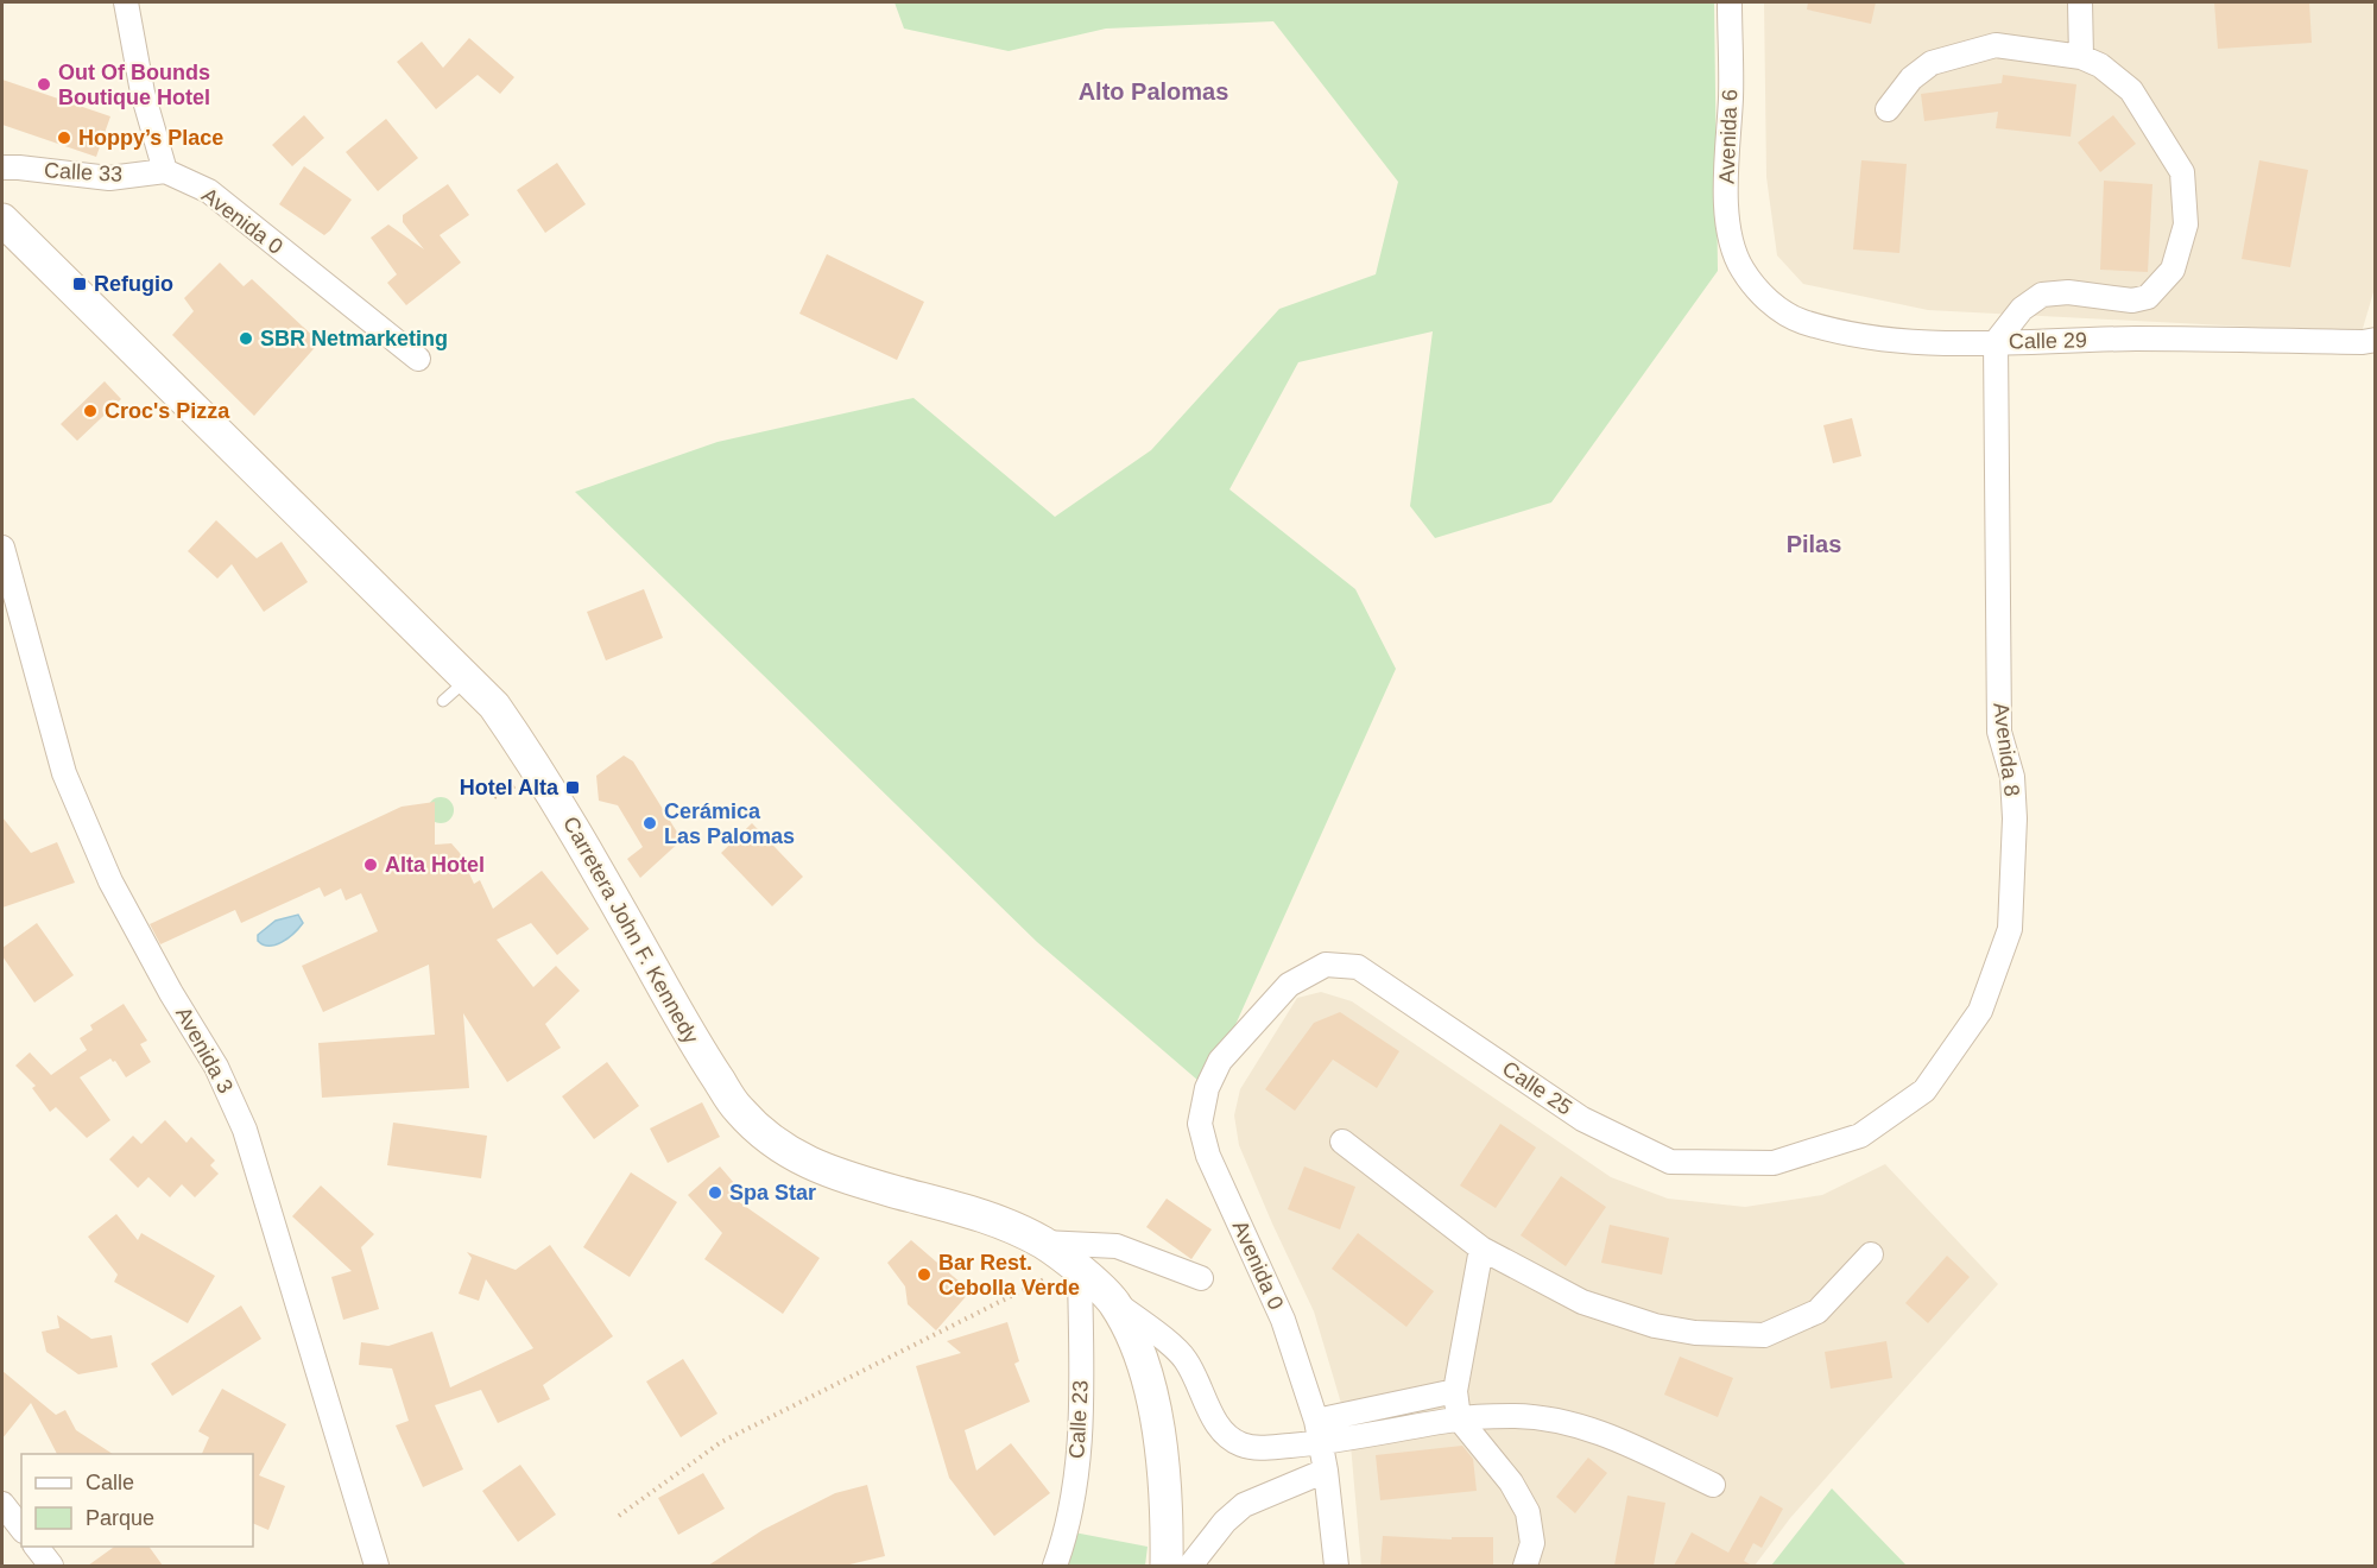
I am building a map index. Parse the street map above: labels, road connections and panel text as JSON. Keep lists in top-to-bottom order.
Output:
{
  "streets": {
    "main road": ["Carretera John F. Kennedy"],
    "street": [
      "Avenida 6",
      "Calle 33",
      "Avenida 0",
      "Calle 29",
      "Avenida 8",
      "Avenida 3",
      "Calle 25",
      "Calle 23"
    ]
  },
  "crossings": [
    ["Avenida 6", "Calle 29"],
    ["Calle 33", "Avenida 0"],
    ["Avenida 0", "Calle 25"],
    ["Calle 29", "Avenida 8"],
    ["Avenida 8", "Calle 25"],
    ["Carretera John F. Kennedy", "Calle 23"]
  ],
  "districts": ["Alto Palomas", "Pilas"],
  "places": {
    "other": [
      "Out Of Bounds Boutique Hotel",
      "Hoppy’s Place",
      "SBR Netmarketing",
      "Croc's Pizza",
      "Cerámica Las Palomas",
      "Alta Hotel",
      "Spa Star",
      "Bar Rest. Cebolla Verde"
    ],
    "transit": ["Refugio", "Hotel Alta"]
  },
  "legend": ["Calle", "Parque"]
}
